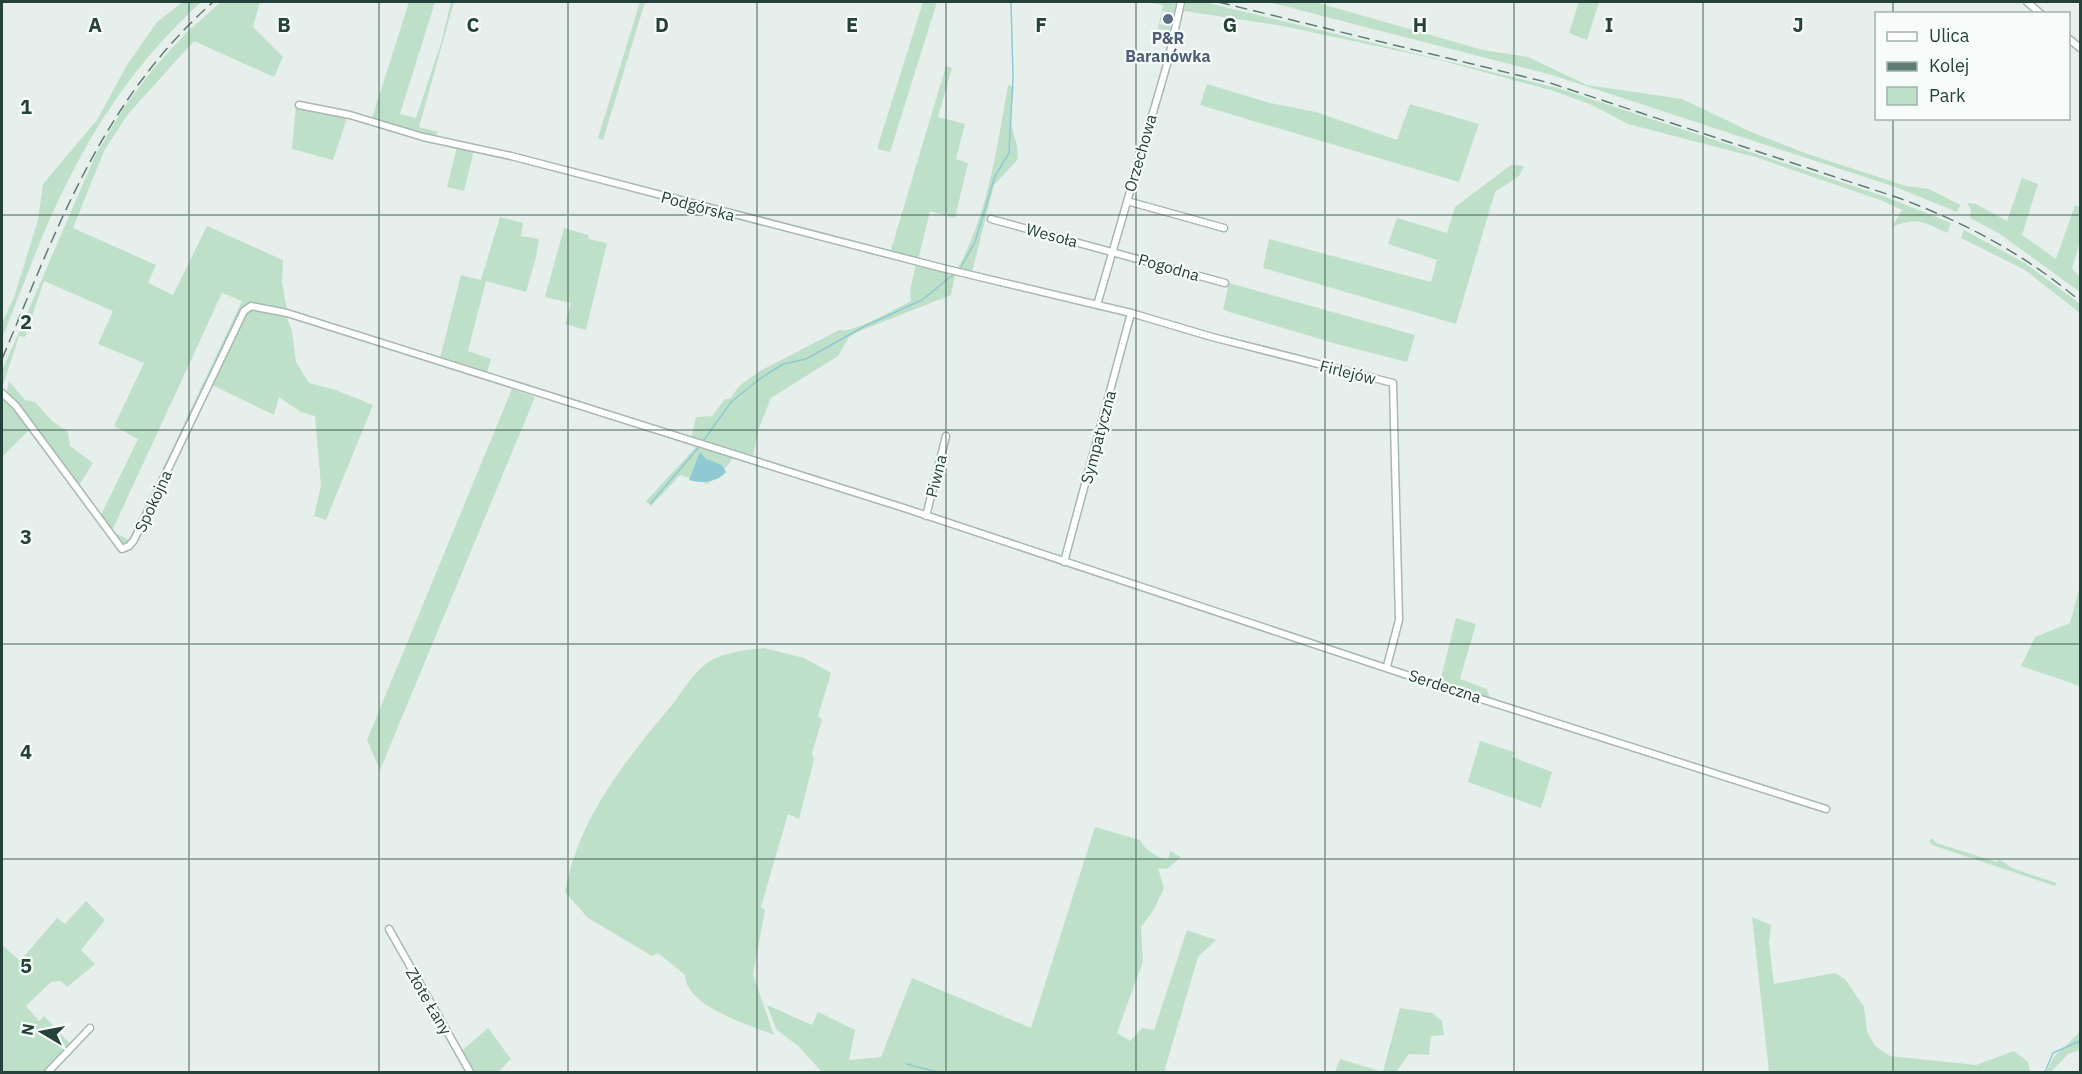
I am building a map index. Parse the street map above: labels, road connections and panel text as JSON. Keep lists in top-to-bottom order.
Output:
{
  "streets": {
    "street": [
      "Orzechowa",
      "Podgórska",
      "Wesoła",
      "Pogodna",
      "Firlejów",
      "Sympatyczna",
      "Piwna",
      "Spokojna",
      "Serdeczna",
      "Złote Łany"
    ]
  },
  "crossings": [
    ["Orzechowa", "Podgórska"],
    ["Orzechowa", "Wesoła"],
    ["Orzechowa", "Pogodna"],
    ["Orzechowa", "Firlejów"],
    ["Podgórska", "Firlejów"],
    ["Wesoła", "Pogodna"],
    ["Firlejów", "Sympatyczna"],
    ["Firlejów", "Serdeczna"],
    ["Sympatyczna", "Serdeczna"],
    ["Piwna", "Serdeczna"],
    ["Spokojna", "Serdeczna"]
  ],
  "places": ["P&R Baranówka"],
  "legend": ["Ulica", "Kolej", "Park"],
  "north": "left",
  "grid": {
    "columns": [
      "A",
      "B",
      "C",
      "D",
      "E",
      "F",
      "G",
      "H",
      "I",
      "J"
    ],
    "rows": [
      "1",
      "2",
      "3",
      "4",
      "5"
    ]
  }
}
